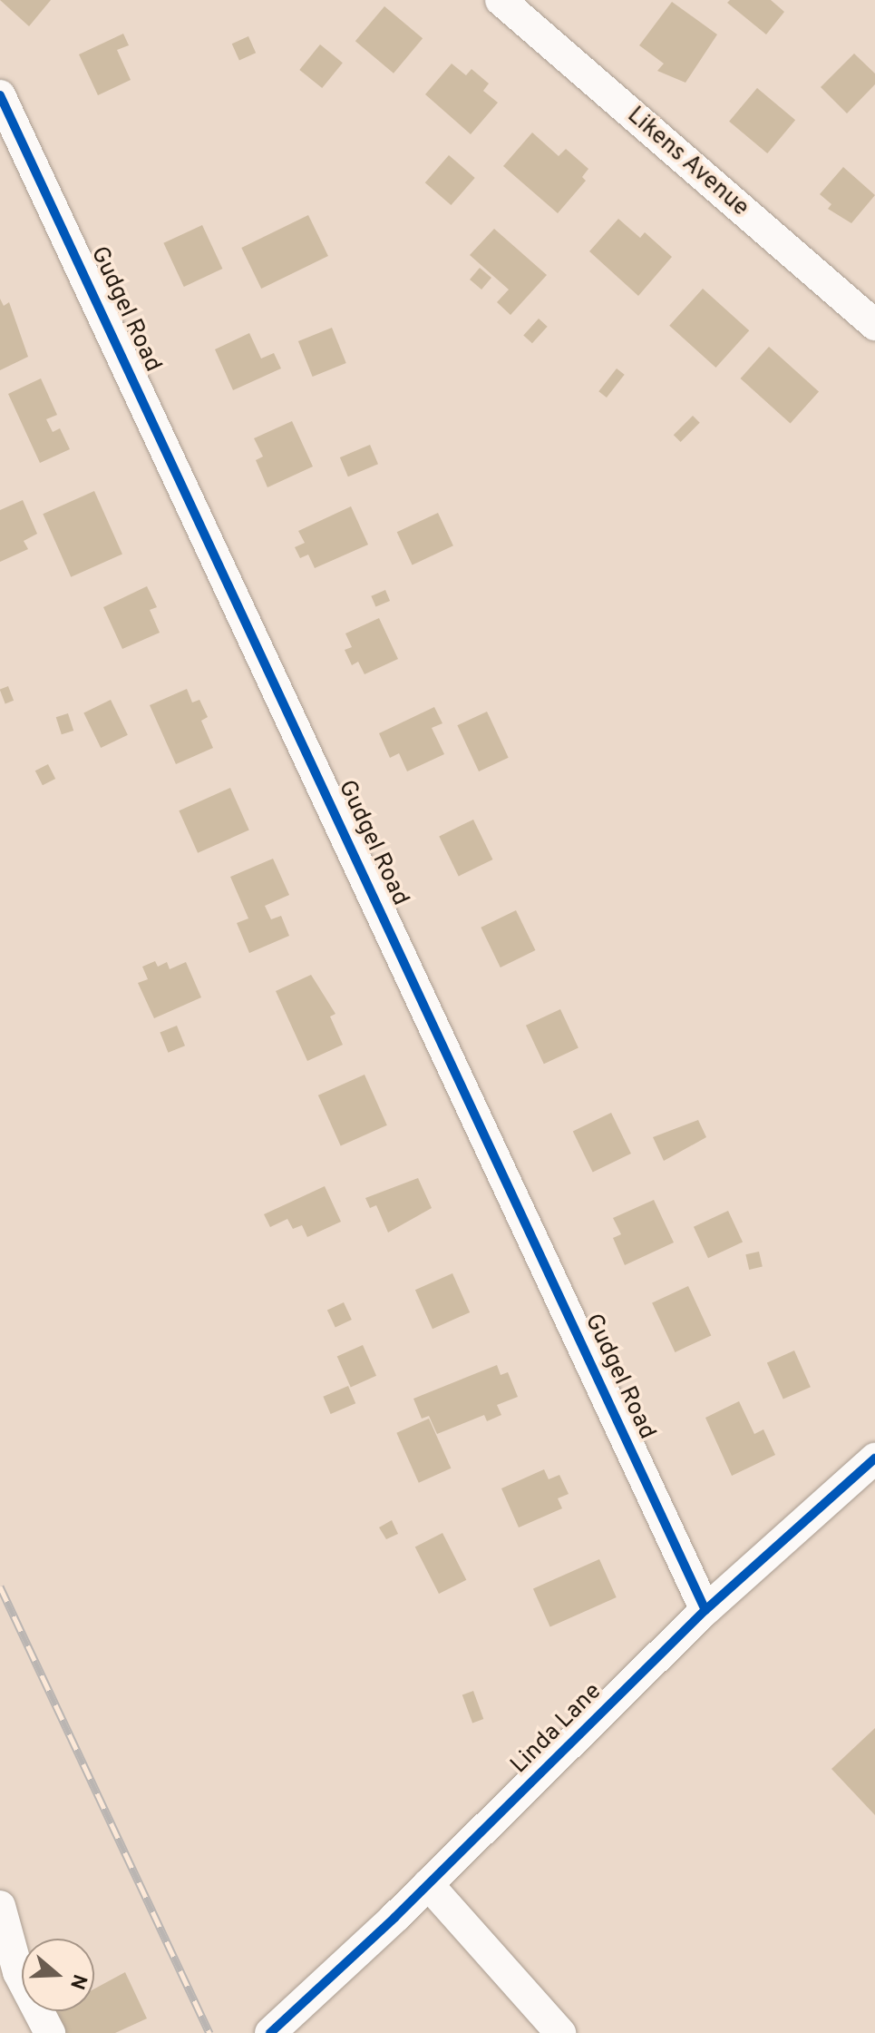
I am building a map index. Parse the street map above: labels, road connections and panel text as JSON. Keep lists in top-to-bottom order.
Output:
{
  "streets": {
    "street": ["Likens Avenue", "Gudgel Road", "Linda Lane"]
  },
  "crossings": [
    ["Gudgel Road", "Linda Lane"]
  ],
  "north": "right"
}
